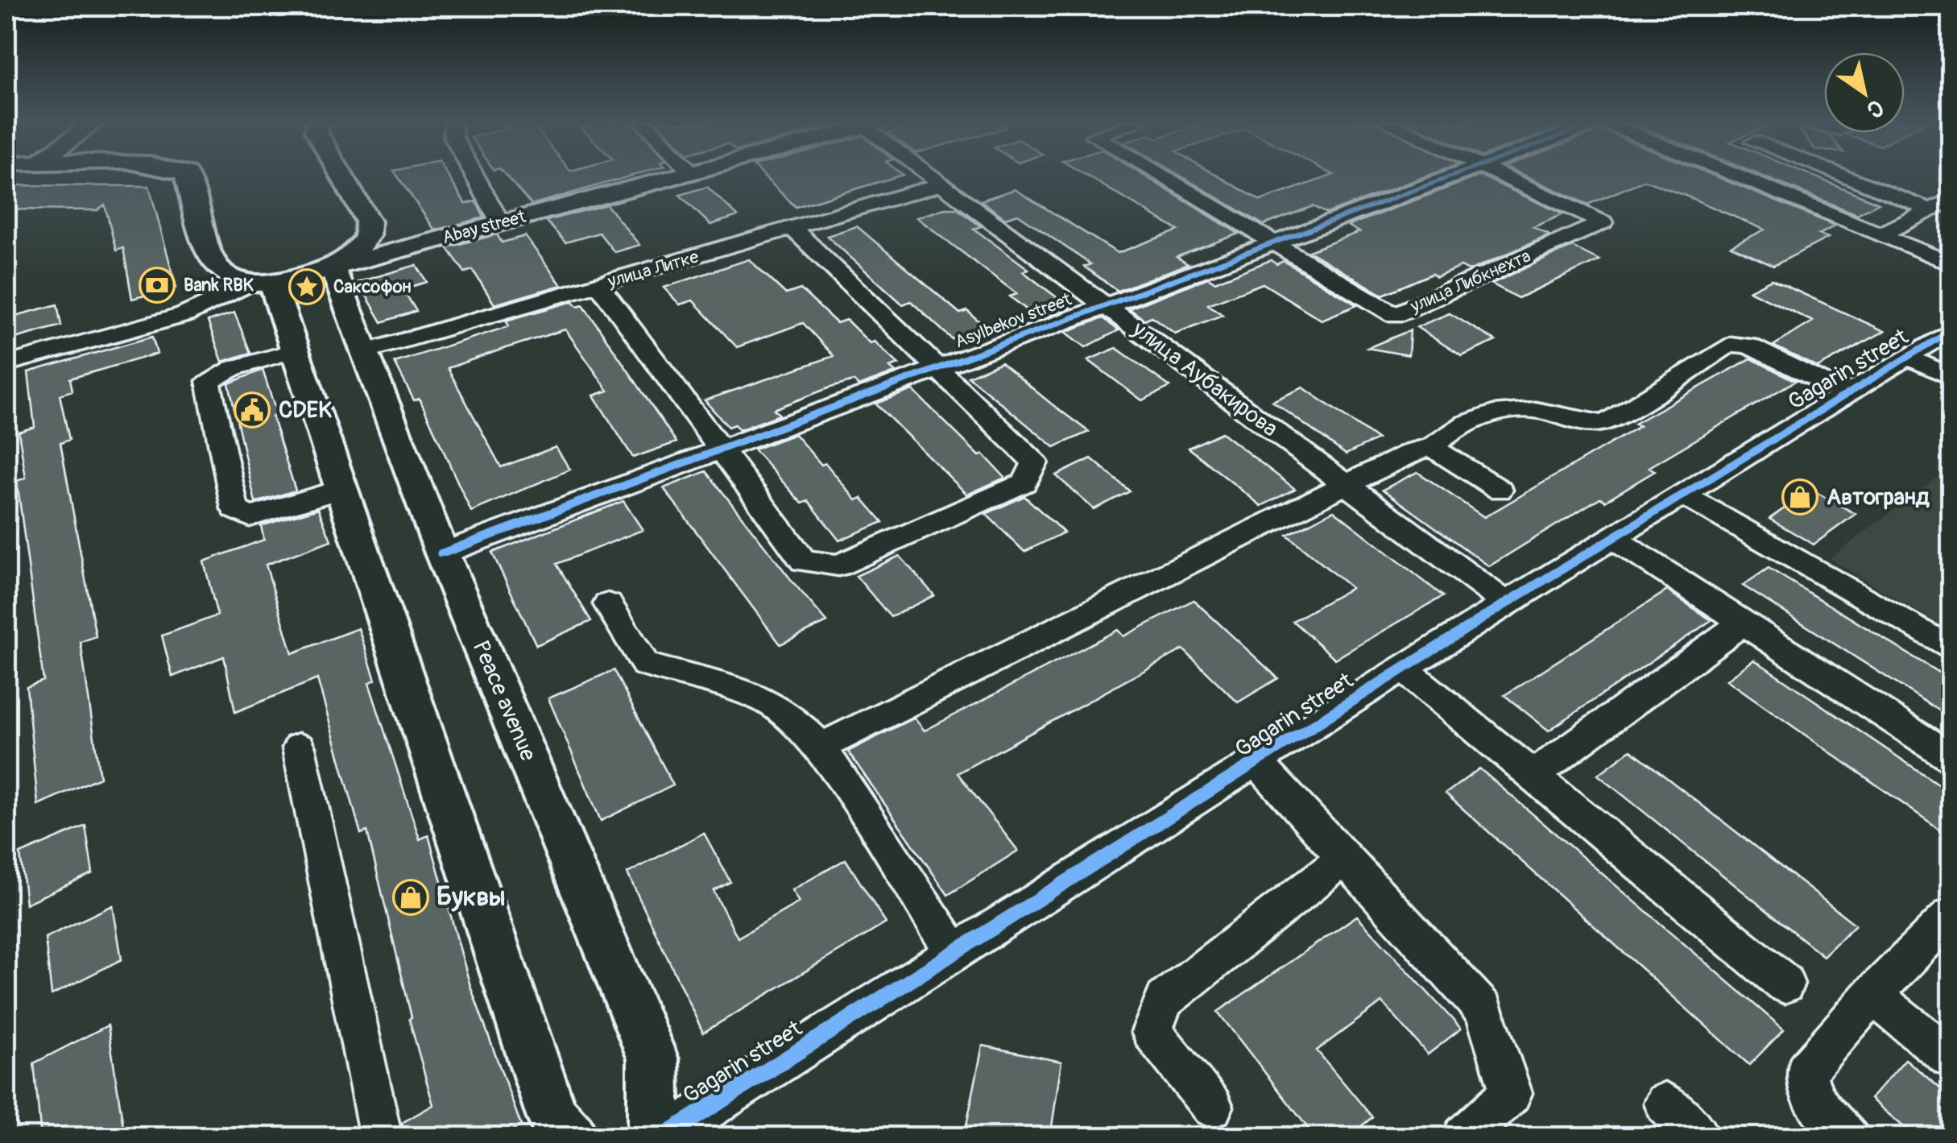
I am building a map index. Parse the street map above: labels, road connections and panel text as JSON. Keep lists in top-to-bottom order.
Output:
{
  "streets": {
    "main road": ["Abay street", "Peace avenue"],
    "street": [
      "улица Литке",
      "улица Либкнехта",
      "Asylbekov street",
      "Gagarin street",
      "улица Аубакирова"
    ]
  },
  "crossings": [
    ["Abay street", "Peace avenue"],
    ["улица Литке", "улица Аубакирова"],
    ["улица Литке", "Peace avenue"],
    ["улица Либкнехта", "Asylbekov street"],
    ["Asylbekov street", "улица Аубакирова"],
    ["Asylbekov street", "Peace avenue"],
    ["Gagarin street", "улица Аубакирова"]
  ],
  "places": {
    "bank": ["Bank RBK"],
    "place": ["Саксофон"],
    "public building": ["CDEK"],
    "shop": ["Автогранд", "Буквы"]
  },
  "north": "bottom right"
}
